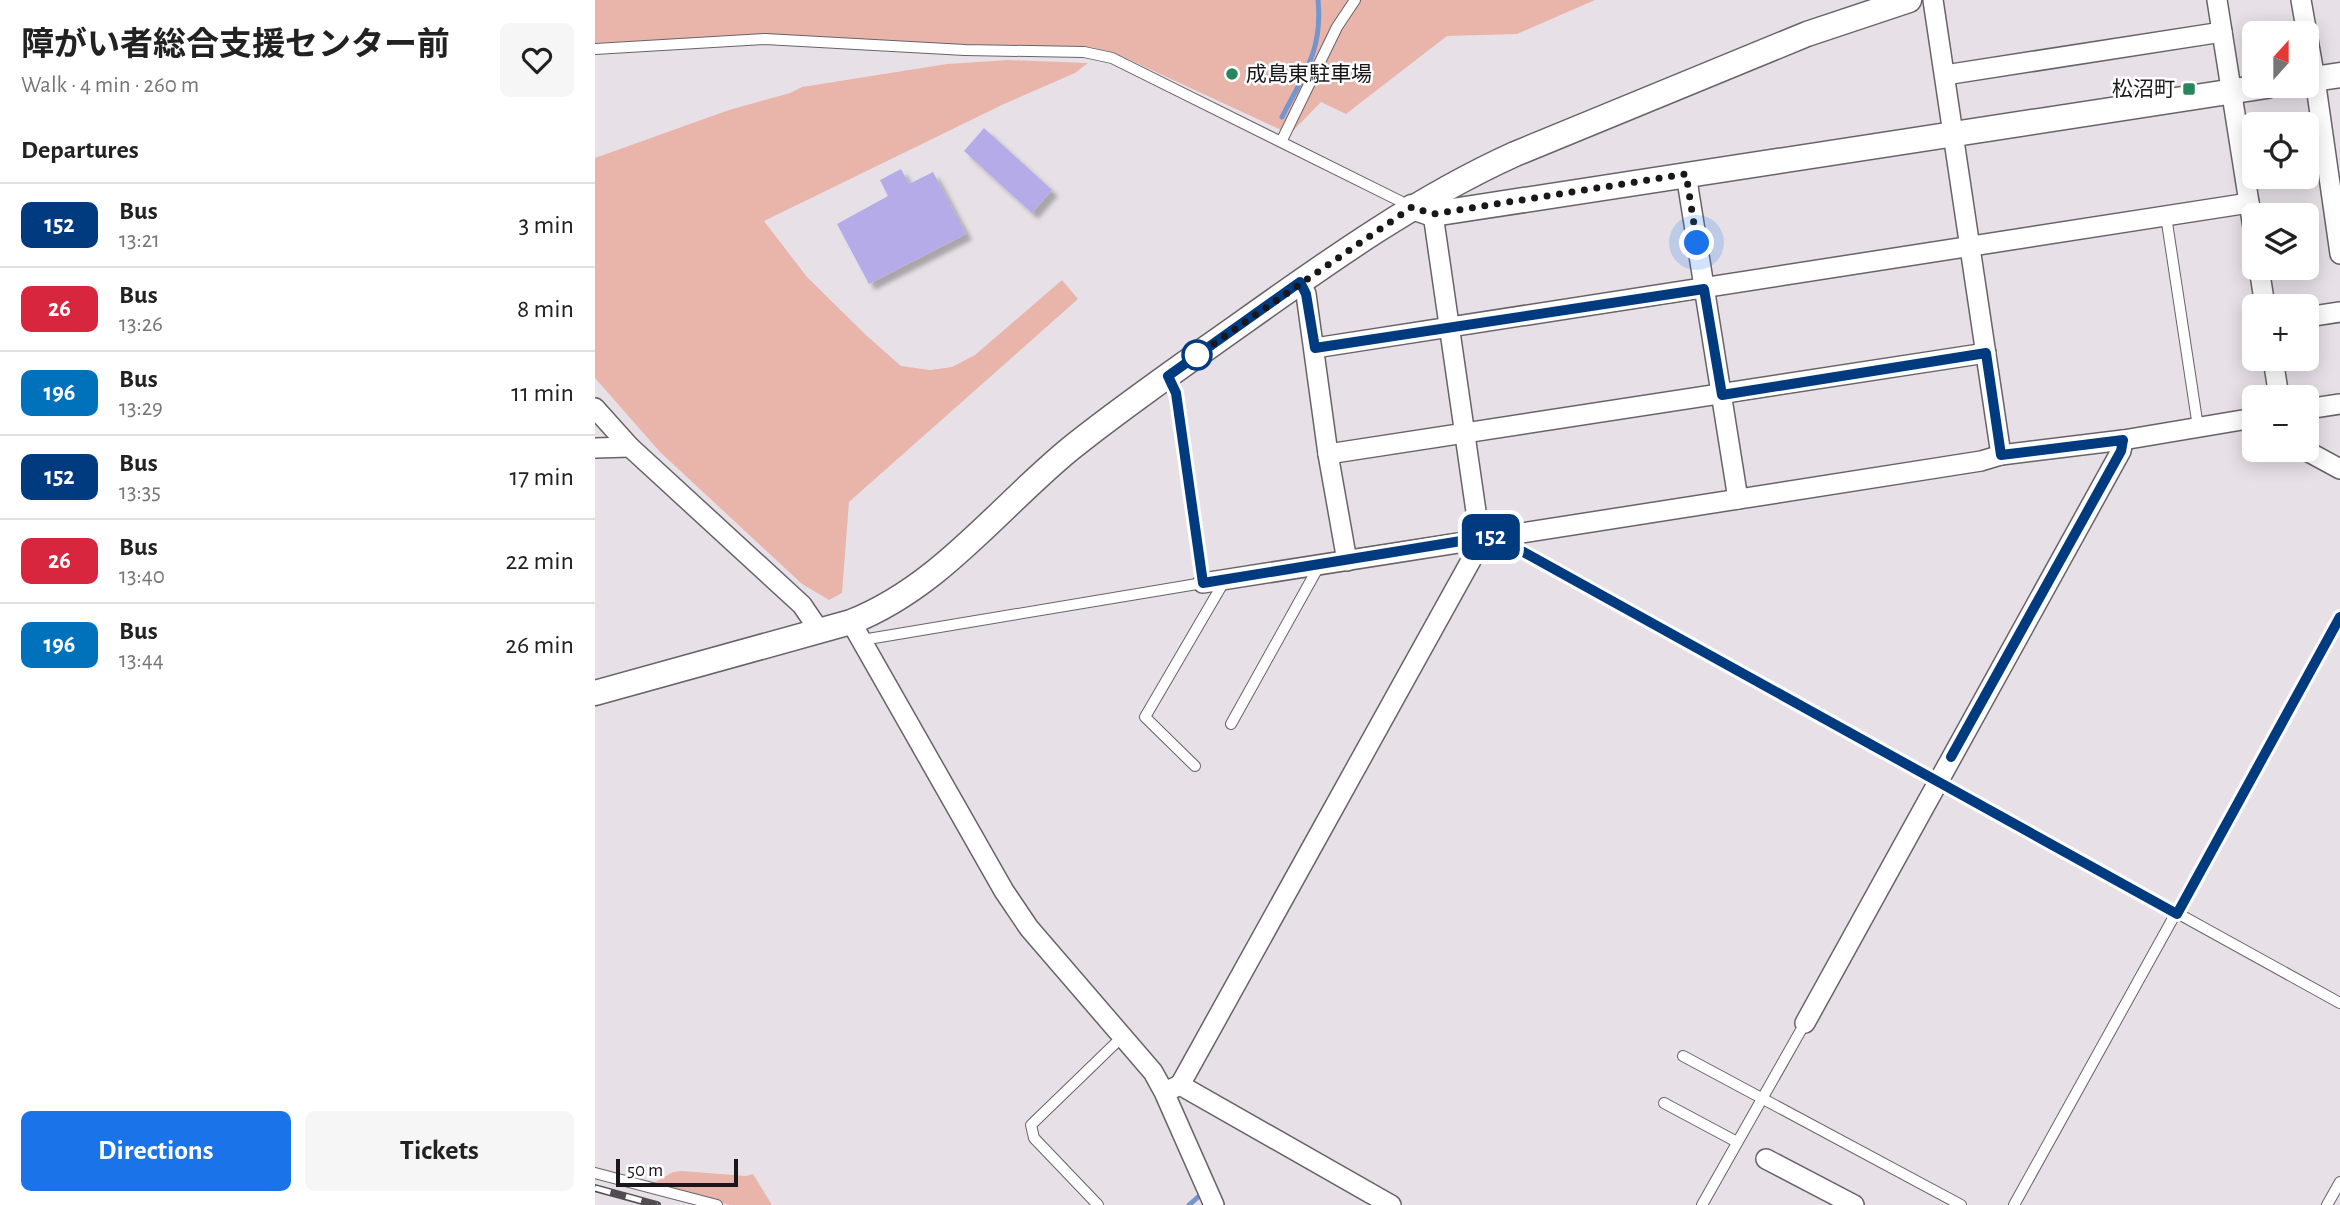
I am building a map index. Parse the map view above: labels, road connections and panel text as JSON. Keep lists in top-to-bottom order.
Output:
{
  "places": {
    "other": ["成島東駐車場"],
    "transit": ["松沼町"]
  },
  "lines": ["bus line 152"],
  "scale_bar": "50 m",
  "north": "top",
  "page": {
    "heading": [
      ["障がい者総合支援センター前", "Walk · 4 min · 260 m"],
      "Departures"
    ],
    "on_map": "152",
    "map_buttons": ["+", "−"],
    "list": [
      {
        "mark": "152",
        "name": "Bus",
        "note": "13:21",
        "value": "3 min"
      },
      {
        "mark": "26",
        "name": "Bus",
        "note": "13:26",
        "value": "8 min"
      },
      {
        "mark": "196",
        "name": "Bus",
        "note": "13:29",
        "value": "11 min"
      },
      {
        "mark": "152",
        "name": "Bus",
        "note": "13:35",
        "value": "17 min"
      },
      {
        "mark": "26",
        "name": "Bus",
        "note": "13:40",
        "value": "22 min"
      },
      {
        "mark": "196",
        "name": "Bus",
        "note": "13:44",
        "value": "26 min"
      }
    ],
    "buttons": ["Directions", "Tickets"],
    "scale": "50 m"
  }
}
